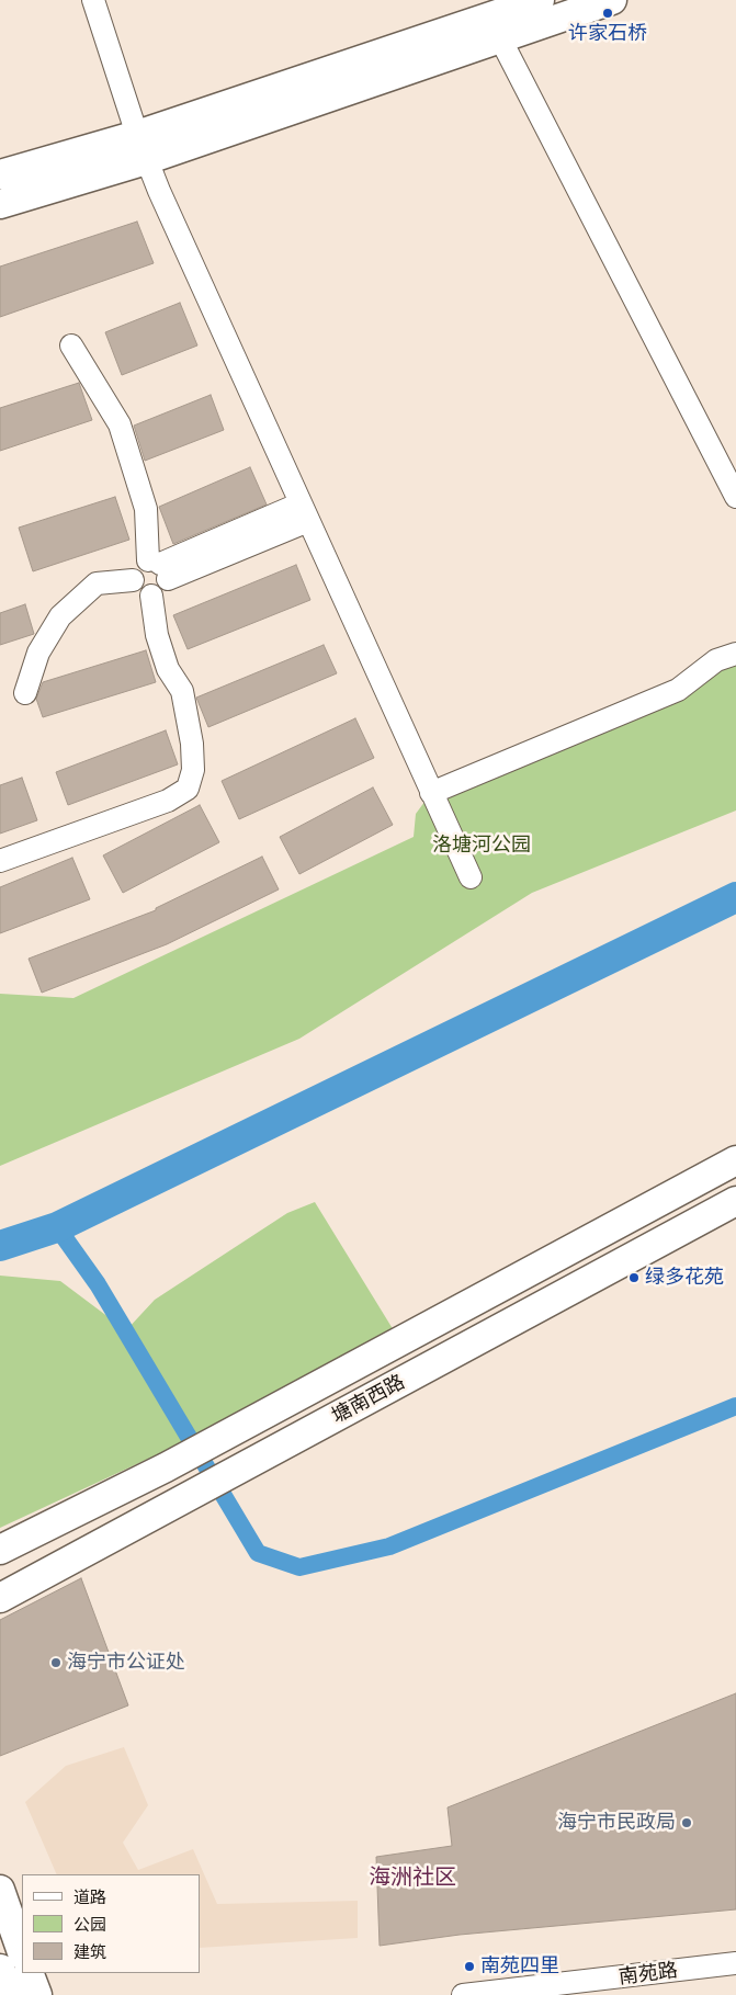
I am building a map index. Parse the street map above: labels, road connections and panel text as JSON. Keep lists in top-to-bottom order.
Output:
{
  "streets": {
    "main road": ["塘南西路"],
    "street": ["南苑路"]
  },
  "districts": ["海洲社区"],
  "parks": ["洛塘河公园"],
  "places": [
    "许家石桥",
    "绿多花苑",
    "海宁市公证处",
    "海宁市民政局",
    "南苑四里"
  ],
  "legend": ["道路", "公园", "建筑"]
}
